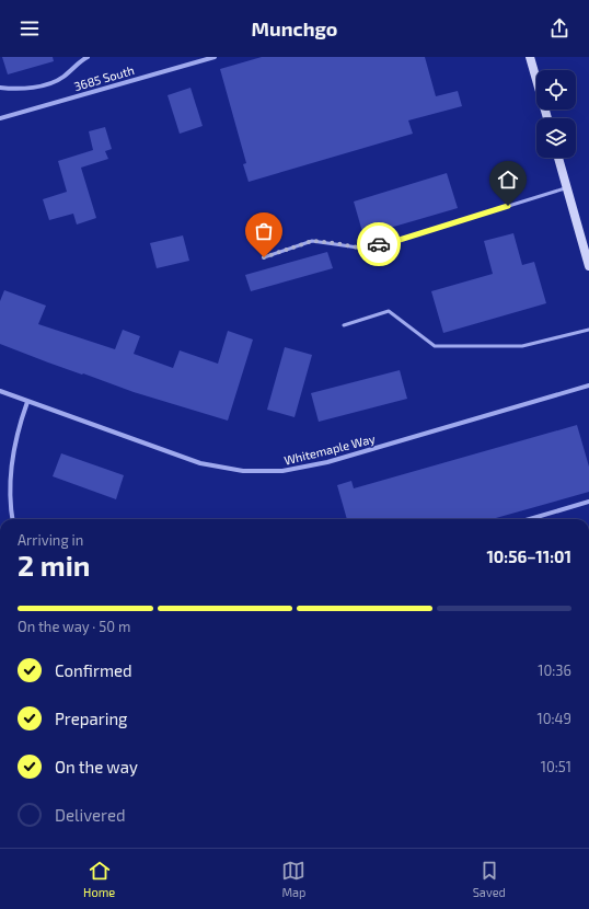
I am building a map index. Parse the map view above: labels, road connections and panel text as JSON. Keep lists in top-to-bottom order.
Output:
{
  "streets": {
    "street": ["3685 South", "Whitemaple Way"]
  },
  "page": {
    "header": "Munchgo",
    "heading": ["2 min", "Arriving in", "10:56–11:01"],
    "bar": "On the way · 50 m",
    "list": [
      ["Confirmed", "10:36"],
      ["Preparing", "10:49"],
      ["On the way", "10:51"],
      "Delivered"
    ],
    "tabs": ["Home", "Map", "Saved"]
  }
}
